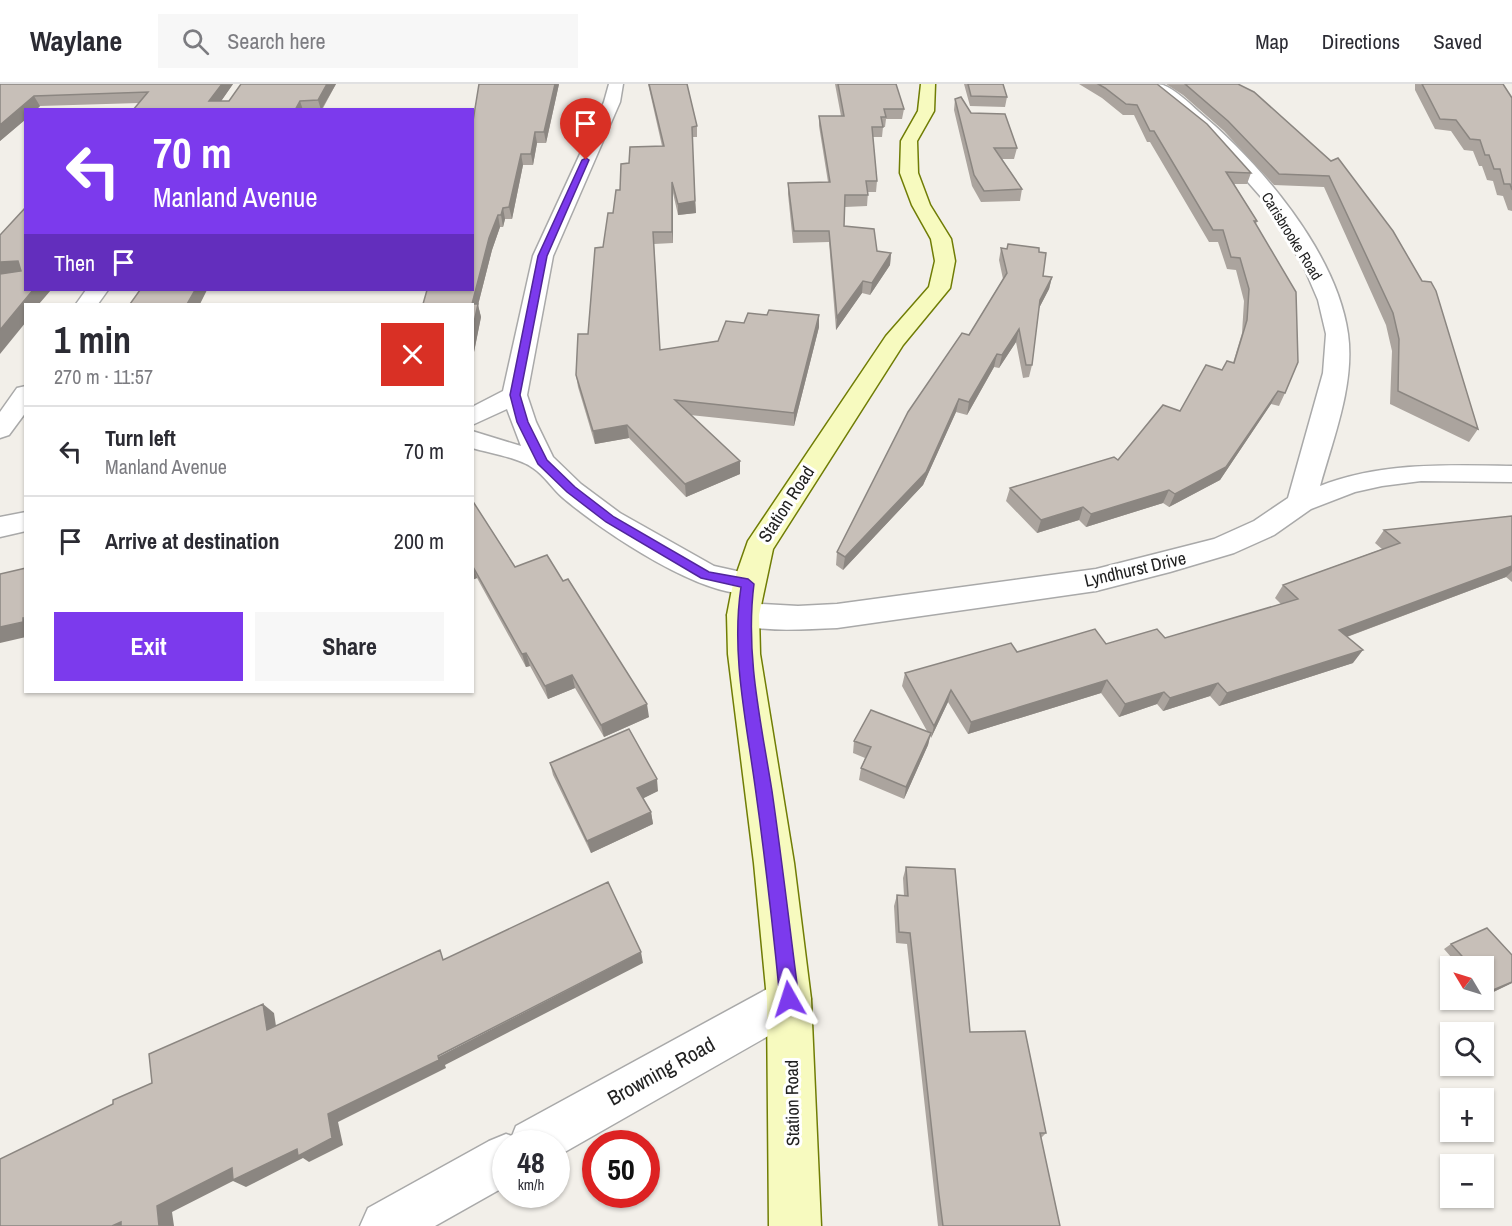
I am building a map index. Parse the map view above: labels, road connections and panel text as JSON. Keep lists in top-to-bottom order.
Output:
{
  "streets": {
    "main road": ["Station Road"],
    "street": ["Carisbrooke Road", "Lyndhurst Drive", "Browning Road"]
  },
  "crossings": [
    ["Carisbrooke Road", "Lyndhurst Drive"],
    ["Station Road", "Lyndhurst Drive"],
    ["Station Road", "Browning Road"]
  ],
  "north": "top left",
  "page": {
    "header": "Waylane",
    "search": "Search here",
    "nav": ["Map", "Directions", "Saved"],
    "turn": ["70 m", "Manland Avenue"],
    "then": "Then",
    "heading": ["1 min", "270 m · 11:57"],
    "list": [
      {
        "name": "Turn left",
        "note": "Manland Avenue",
        "value": "70 m"
      },
      {
        "name": "Arrive at destination",
        "value": "200 m"
      }
    ],
    "buttons": ["Exit", "Share"],
    "map_buttons": ["+", "−"],
    "speed": "48 km/h",
    "limit": "50"
  }
}
